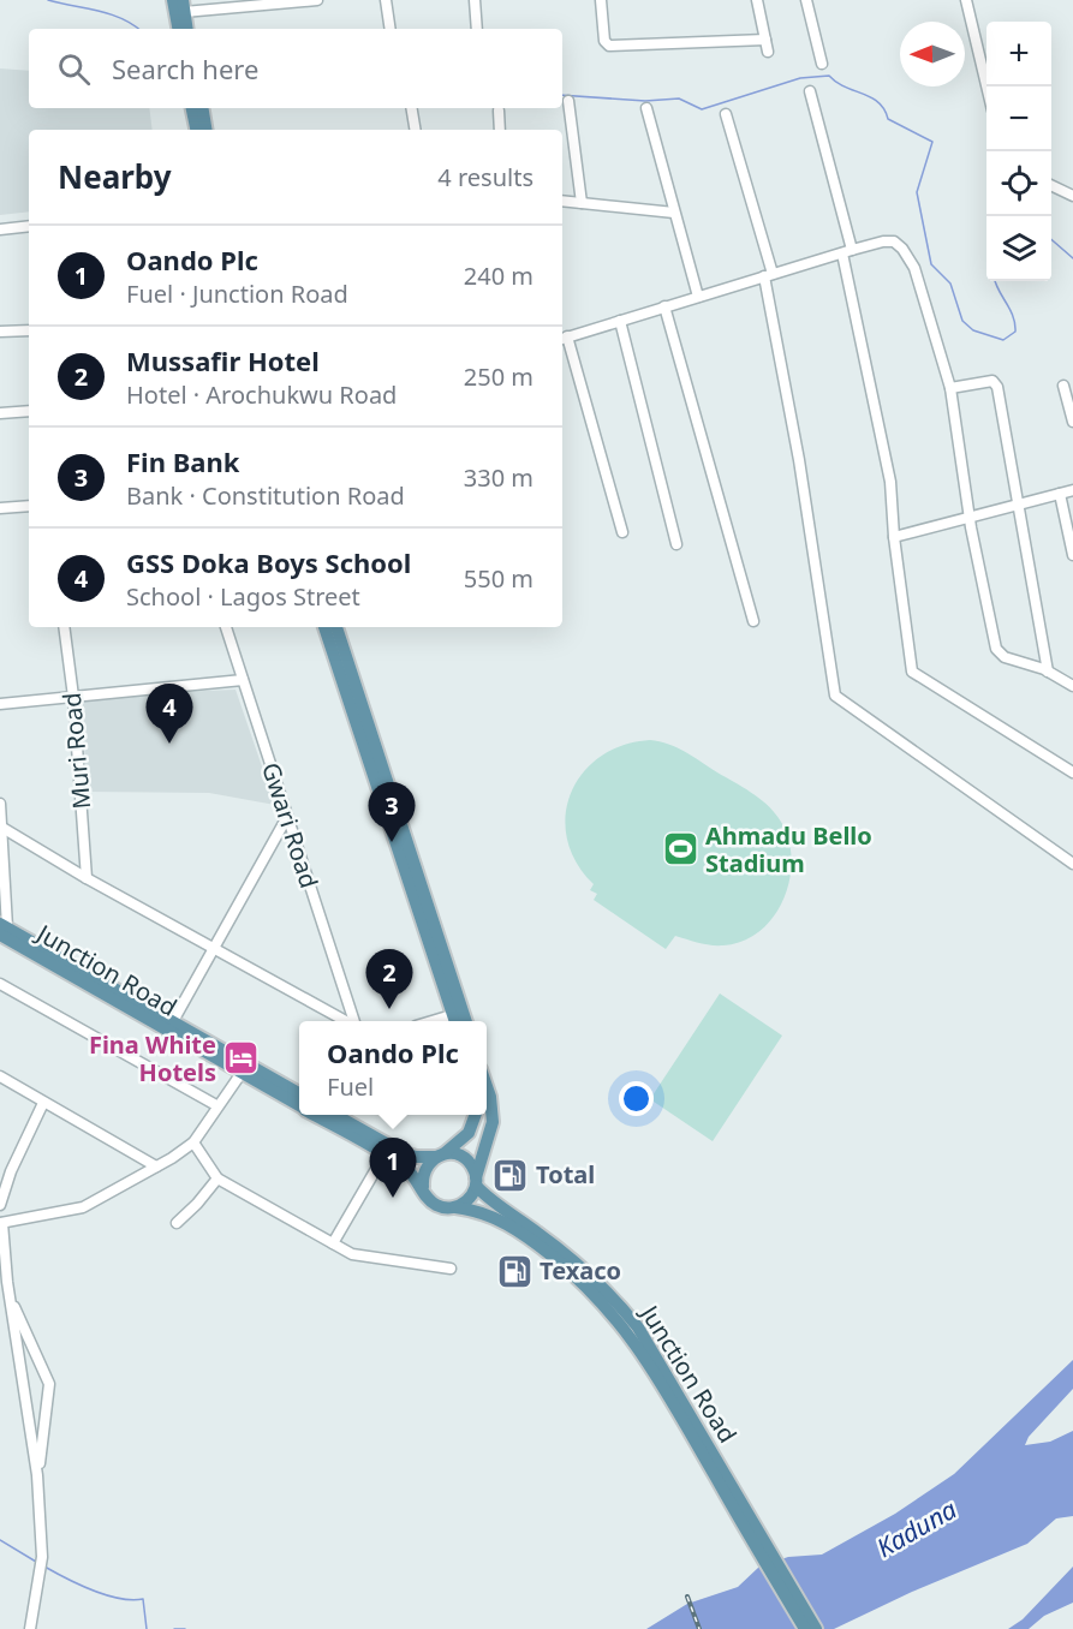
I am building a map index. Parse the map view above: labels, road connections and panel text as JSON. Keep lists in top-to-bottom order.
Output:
{
  "streets": {
    "main road": ["Junction Road"],
    "street": ["Muri Road", "Gwari Road"]
  },
  "crossings": [
    ["Muri Road", "Gwari Road"]
  ],
  "water": ["Kaduna"],
  "places": {
    "sports": ["Ahmadu Bello Stadium"],
    "hotel": ["Fina White Hotels"],
    "fuel station": ["Total", "Texaco"]
  },
  "north": "left",
  "page": {
    "map_buttons": ["+", "−"],
    "search": "Search here",
    "heading": ["Nearby", "4 results"],
    "list": [
      {
        "mark": "1",
        "name": "Oando Plc",
        "note": "Fuel · Junction Road",
        "value": "240 m"
      },
      {
        "mark": "2",
        "name": "Mussafir Hotel",
        "note": "Hotel · Arochukwu Road",
        "value": "250 m"
      },
      {
        "mark": "3",
        "name": "Fin Bank",
        "note": "Bank · Constitution Road",
        "value": "330 m"
      },
      {
        "mark": "4",
        "name": "GSS Doka Boys School",
        "note": "School · Lagos Street",
        "value": "550 m"
      }
    ],
    "pins": [
      "4",
      "3",
      "2",
      "1"
    ],
    "popup": ["Oando Plc", "Fuel"]
  }
}
